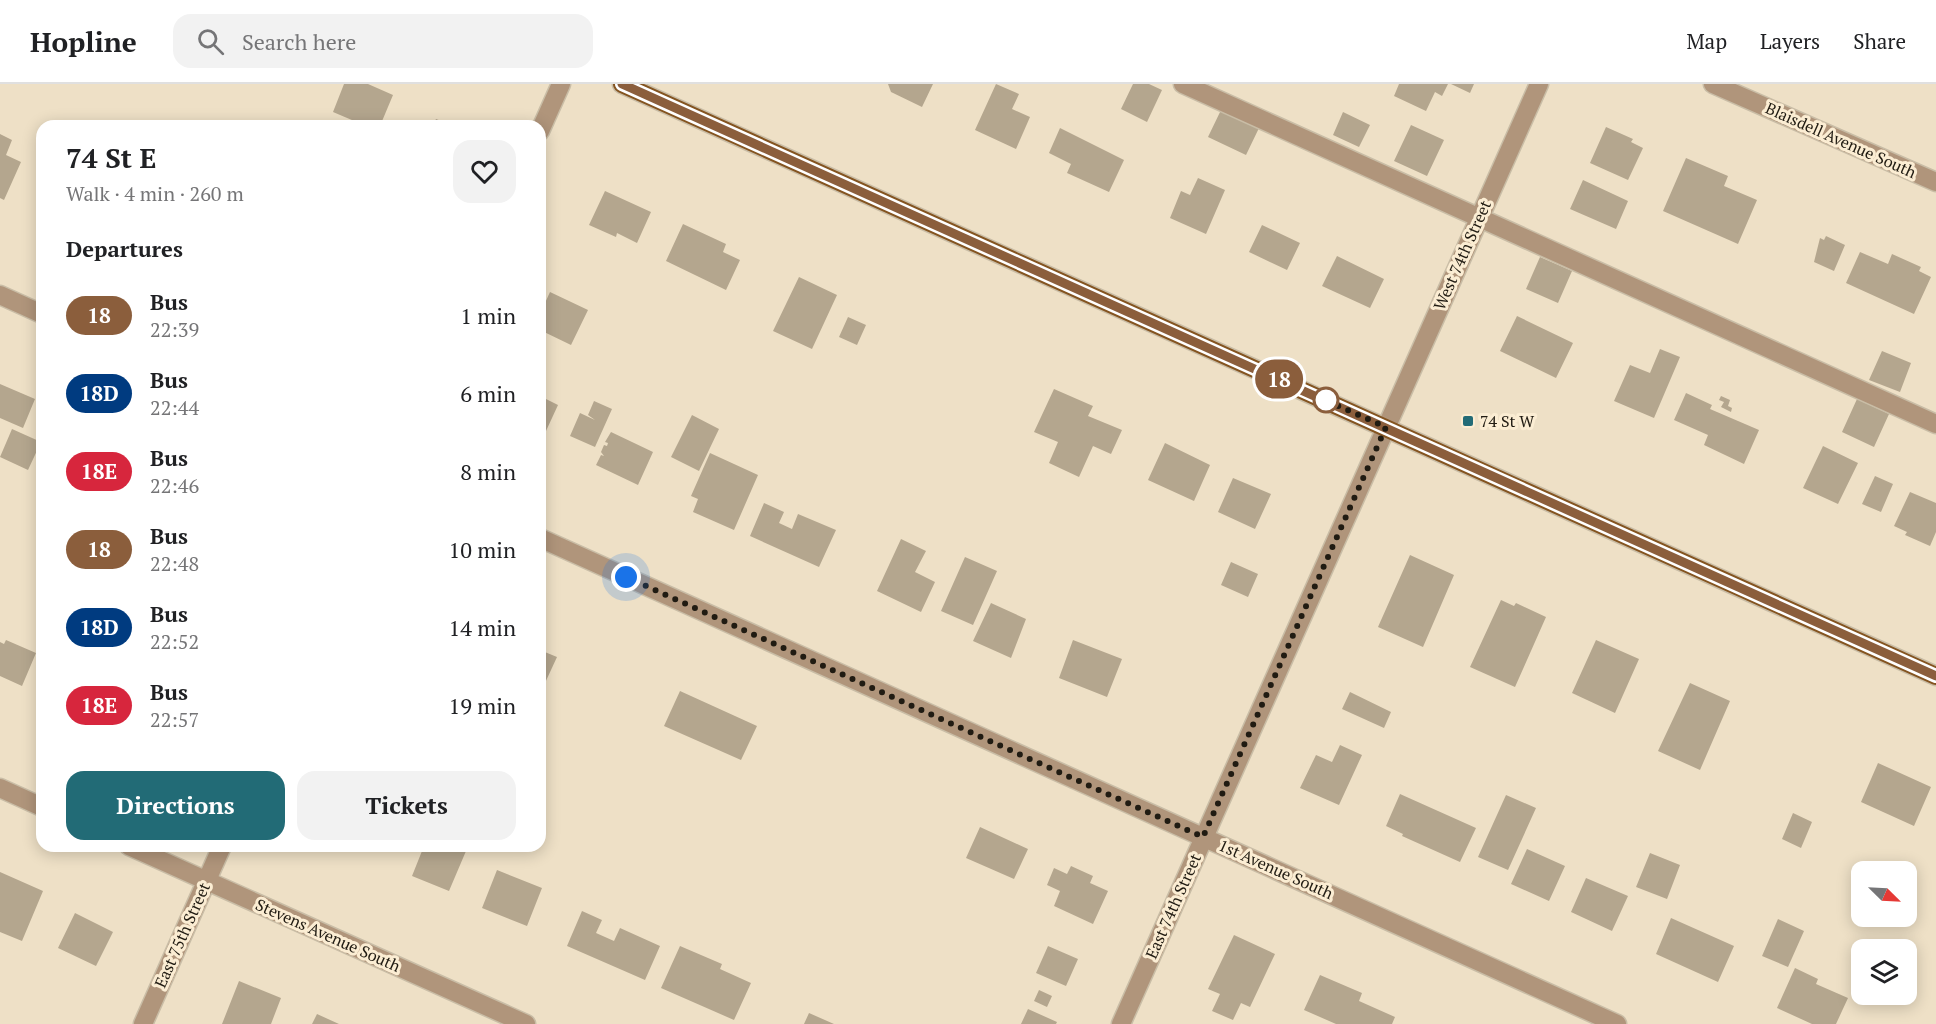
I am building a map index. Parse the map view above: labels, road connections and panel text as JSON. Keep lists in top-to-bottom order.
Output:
{
  "streets": {
    "street": [
      "Blaisdell Avenue South",
      "West 74th Street",
      "1st Avenue South",
      "East 74th Street",
      "East 75th Street",
      "Stevens Avenue South"
    ]
  },
  "crossings": [
    ["West 74th Street", "East 74th Street"],
    ["1st Avenue South", "East 74th Street"],
    ["East 75th Street", "Stevens Avenue South"]
  ],
  "places": {
    "transit": ["74 St W"]
  },
  "lines": ["bus line 18"],
  "north": "bottom right",
  "page": {
    "header": "Hopline",
    "search": "Search here",
    "nav": ["Map", "Layers", "Share"],
    "on_map": "18",
    "heading": [
      ["74 St E", "Walk · 4 min · 260 m"],
      "Departures"
    ],
    "list": [
      {
        "mark": "18",
        "name": "Bus",
        "note": "22:39",
        "value": "1 min"
      },
      {
        "mark": "18D",
        "name": "Bus",
        "note": "22:44",
        "value": "6 min"
      },
      {
        "mark": "18E",
        "name": "Bus",
        "note": "22:46",
        "value": "8 min"
      },
      {
        "mark": "18",
        "name": "Bus",
        "note": "22:48",
        "value": "10 min"
      },
      {
        "mark": "18D",
        "name": "Bus",
        "note": "22:52",
        "value": "14 min"
      },
      {
        "mark": "18E",
        "name": "Bus",
        "note": "22:57",
        "value": "19 min"
      }
    ],
    "buttons": ["Directions", "Tickets"]
  }
}
